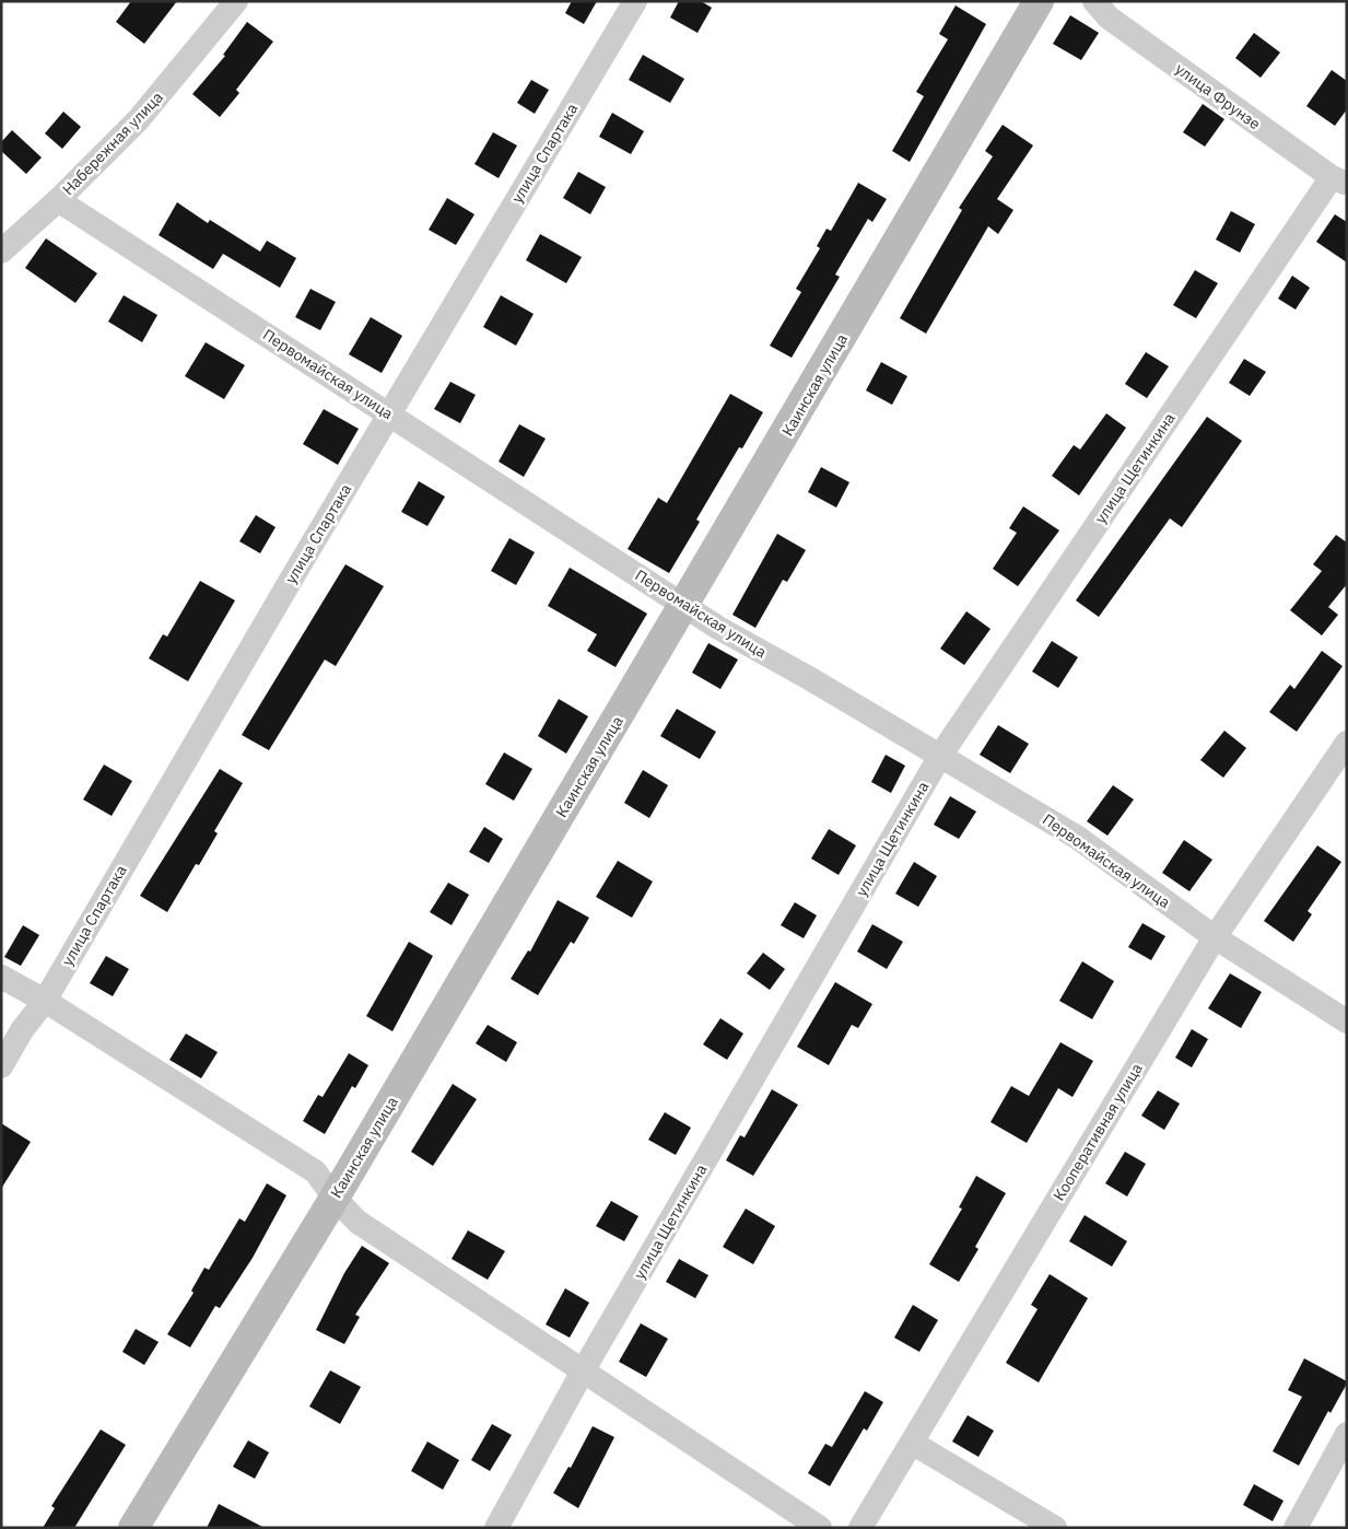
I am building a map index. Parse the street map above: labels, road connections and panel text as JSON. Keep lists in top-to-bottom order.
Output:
{
  "streets": {
    "main road": ["Каинская улица"],
    "street": [
      "улица Фрунзе",
      "Набережная улица",
      "улица Спартака",
      "Первомайская улица",
      "улица Щетинкина",
      "Кооперативная улица"
    ]
  },
  "crossings": [
    ["улица Фрунзе", "улица Щетинкина"],
    ["Набережная улица", "Первомайская улица"],
    ["улица Спартака", "Первомайская улица"],
    ["Первомайская улица", "Каинская улица"],
    ["Первомайская улица", "улица Щетинкина"],
    ["Первомайская улица", "Кооперативная улица"]
  ]
}
